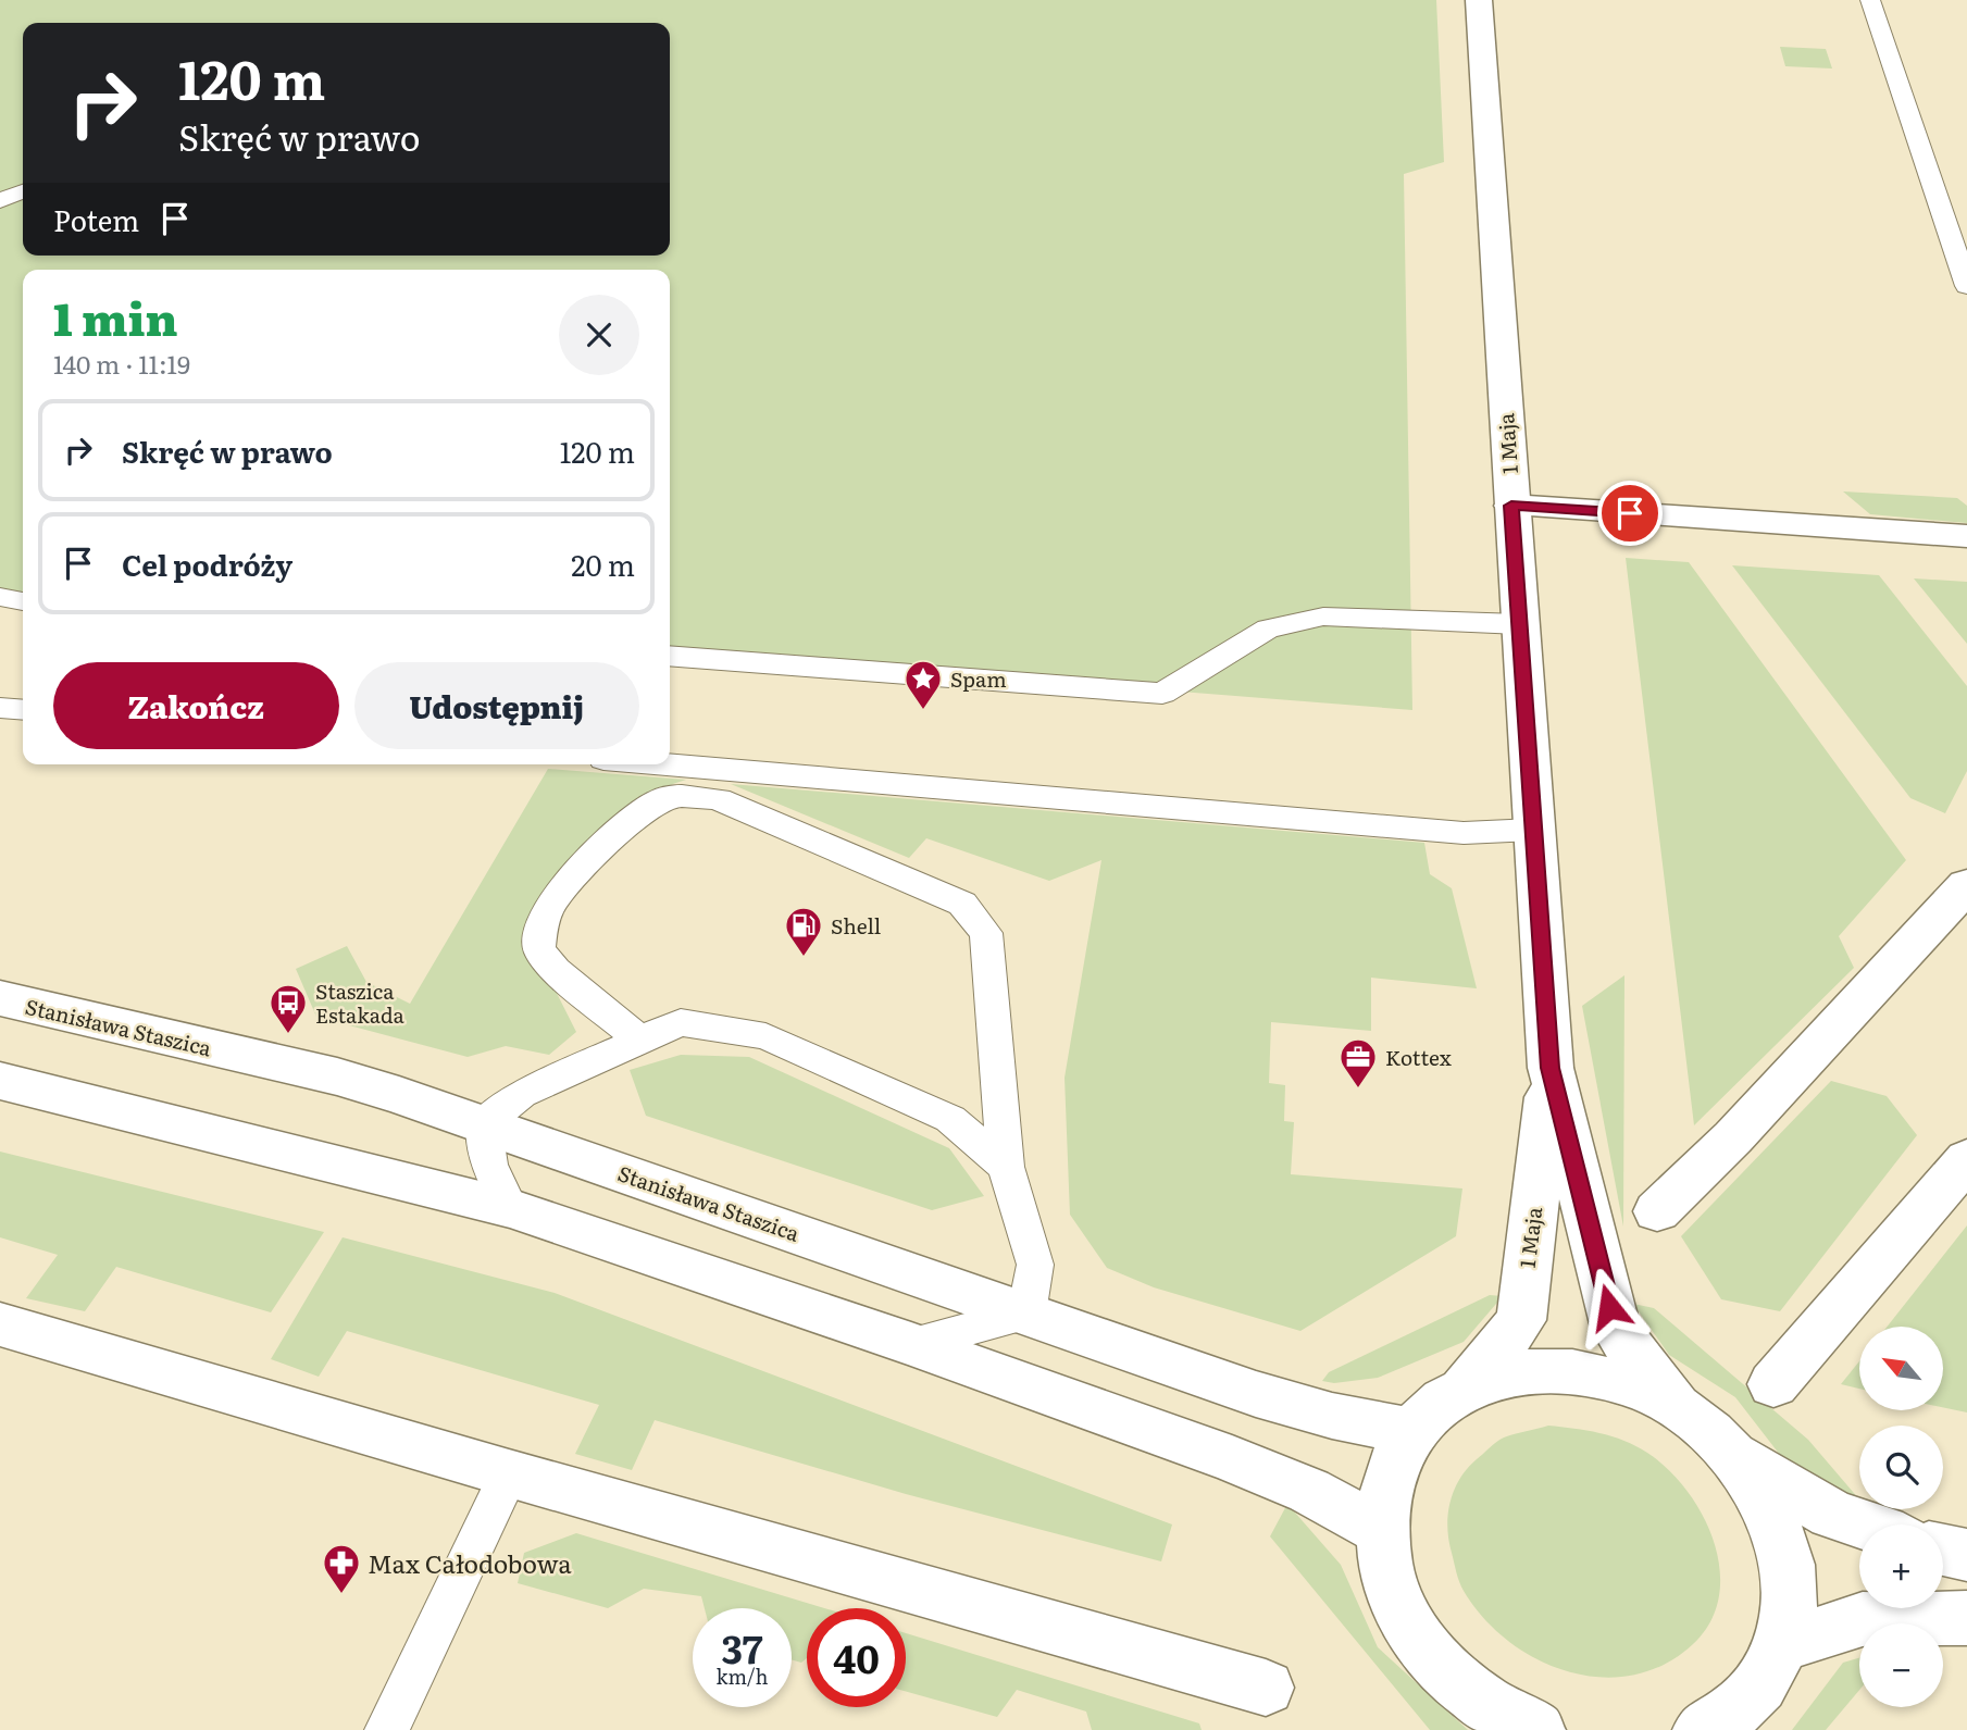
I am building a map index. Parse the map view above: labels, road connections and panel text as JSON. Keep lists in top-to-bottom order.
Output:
{
  "streets": {
    "street": ["1 Maja", "Stanisława Staszica"]
  },
  "places": {
    "place": ["Spam"],
    "fuel station": ["Shell"],
    "bus stop": ["Staszica Estakada"],
    "office": ["Kottex"],
    "pharmacy": ["Max Całodobowa"]
  },
  "north": "top left",
  "page": {
    "turn": ["120 m", "Skręć w prawo"],
    "then": "Potem",
    "heading": ["1 min", "140 m · 11:19"],
    "list": [
      {
        "name": "Skręć w prawo",
        "value": "120 m"
      },
      {
        "name": "Cel podróży",
        "value": "20 m"
      }
    ],
    "buttons": ["Zakończ", "Udostępnij"],
    "map_buttons": ["+", "−"],
    "speed": "37 km/h",
    "limit": "40"
  }
}
